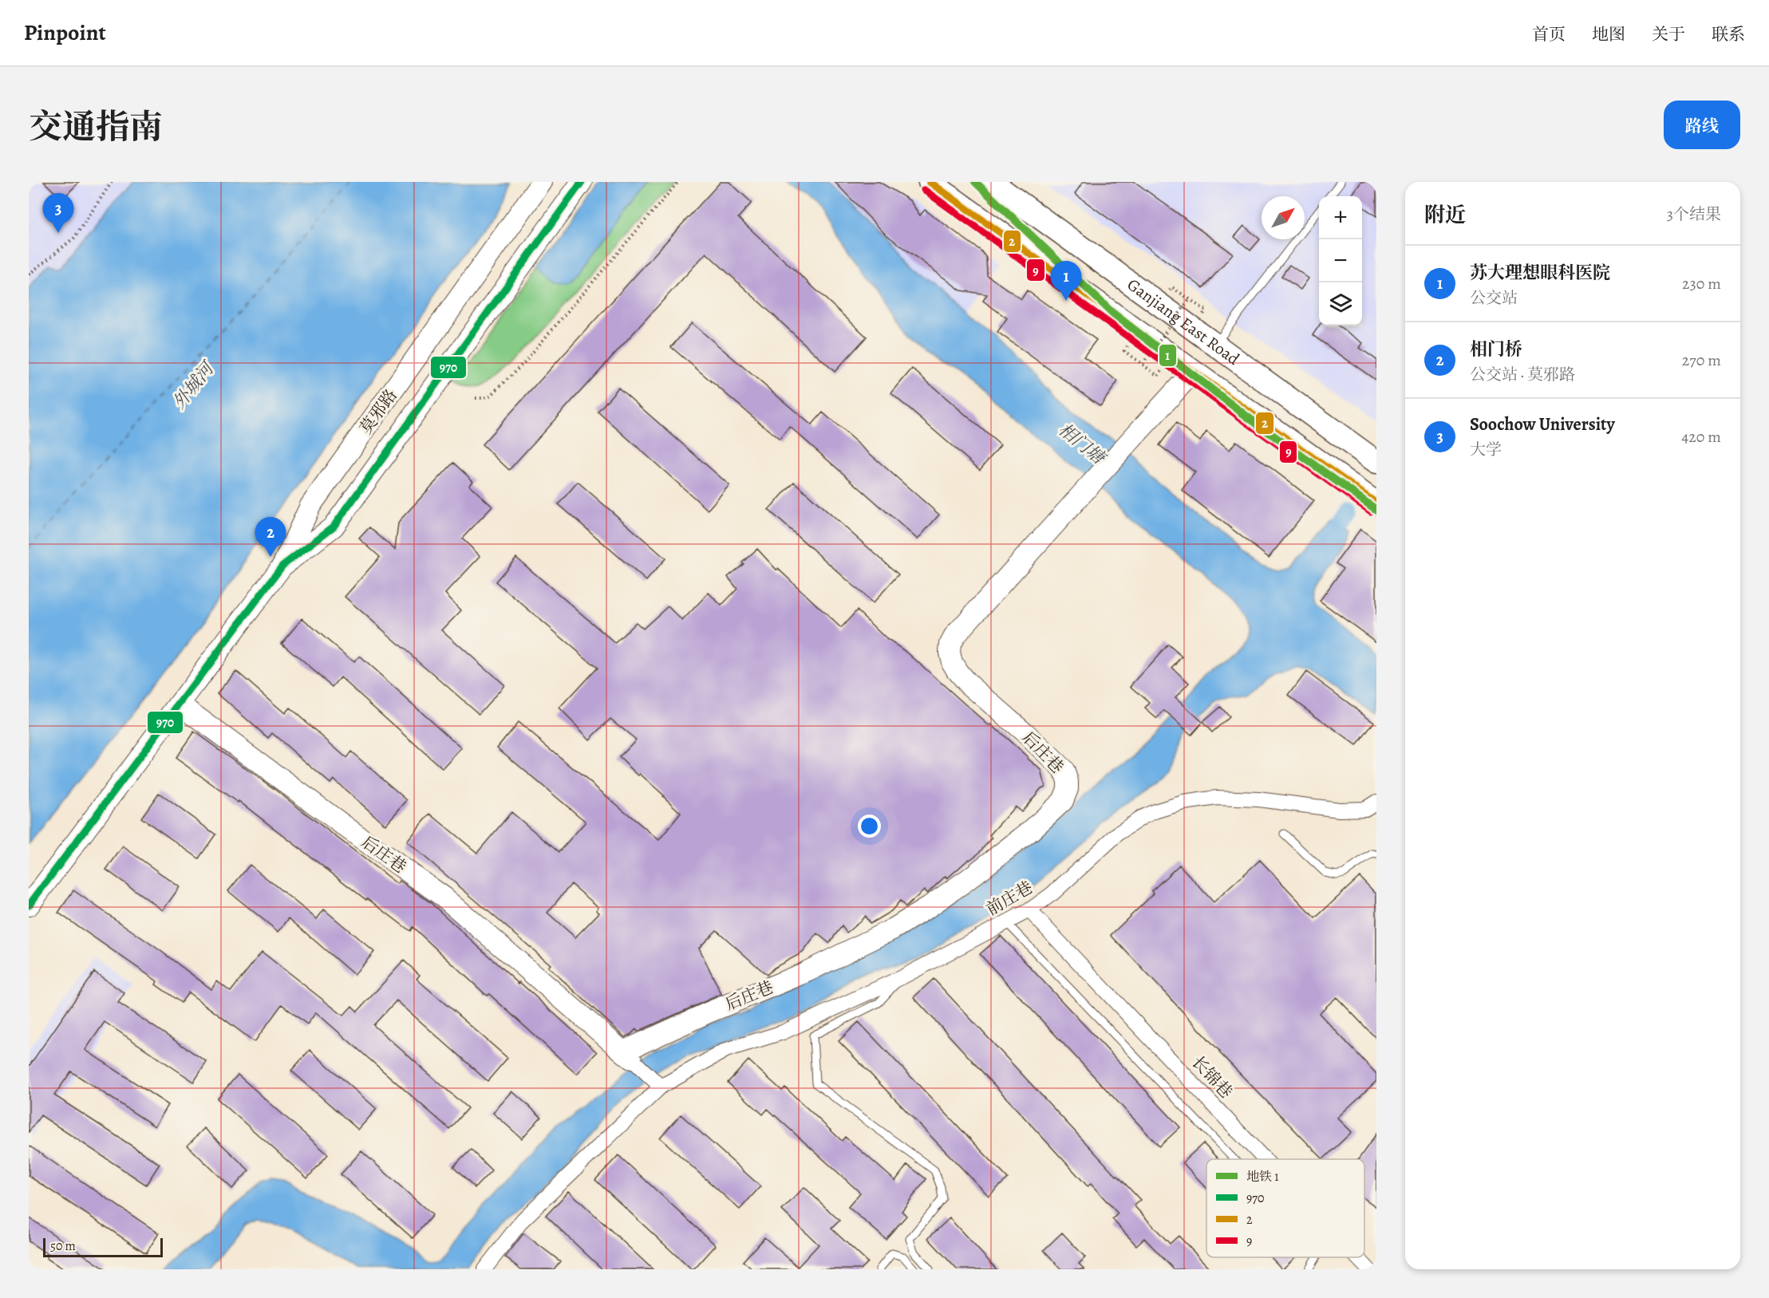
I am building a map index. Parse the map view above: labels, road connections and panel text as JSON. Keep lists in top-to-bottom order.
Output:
{
  "streets": {
    "main road": ["Ganjiang East Road"],
    "street": [
      "莫邪路",
      "后庄巷",
      "前庄巷",
      "长锦巷"
    ]
  },
  "crossings": [
    ["Ganjiang East Road", "后庄巷"],
    ["后庄巷", "前庄巷"],
    ["前庄巷", "长锦巷"]
  ],
  "water": ["外城河", "相门塘"],
  "lines": [
    "metro line 1",
    "transit line 970",
    "transit line 2",
    "transit line 9"
  ],
  "legend": [
    "地铁 1",
    "970",
    "2",
    "9"
  ],
  "scale_bar": "50 m",
  "north": "top right",
  "page": {
    "header": "Pinpoint",
    "nav": [
      "首页",
      "地图",
      "关于",
      "联系"
    ],
    "title": "交通指南",
    "buttons": "路线",
    "heading": ["附近", "3个结果"],
    "pins": ["3", "1", "2"],
    "map_buttons": ["+", "−"],
    "list": [
      {
        "mark": "1",
        "name": "苏大理想眼科医院",
        "note": "公交站",
        "value": "230 m"
      },
      {
        "mark": "2",
        "name": "相门桥",
        "note": "公交站 · 莫邪路",
        "value": "270 m"
      },
      {
        "mark": "3",
        "name": "Soochow University",
        "note": "大学",
        "value": "420 m"
      }
    ],
    "scale": "50 m"
  }
}
